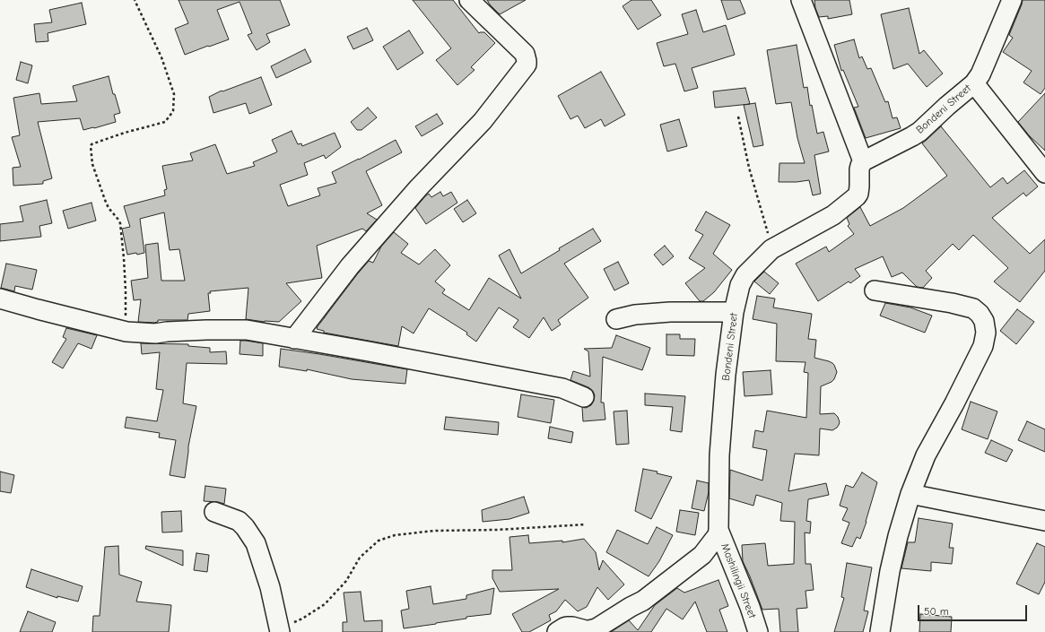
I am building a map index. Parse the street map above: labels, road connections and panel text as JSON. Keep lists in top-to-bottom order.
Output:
{
  "streets": {
    "street": ["Bondeni Street", "Mashilingii Street"]
  },
  "crossings": [
    ["Bondeni Street", "Mashilingii Street"]
  ],
  "scale_bar": "50 m"
}
